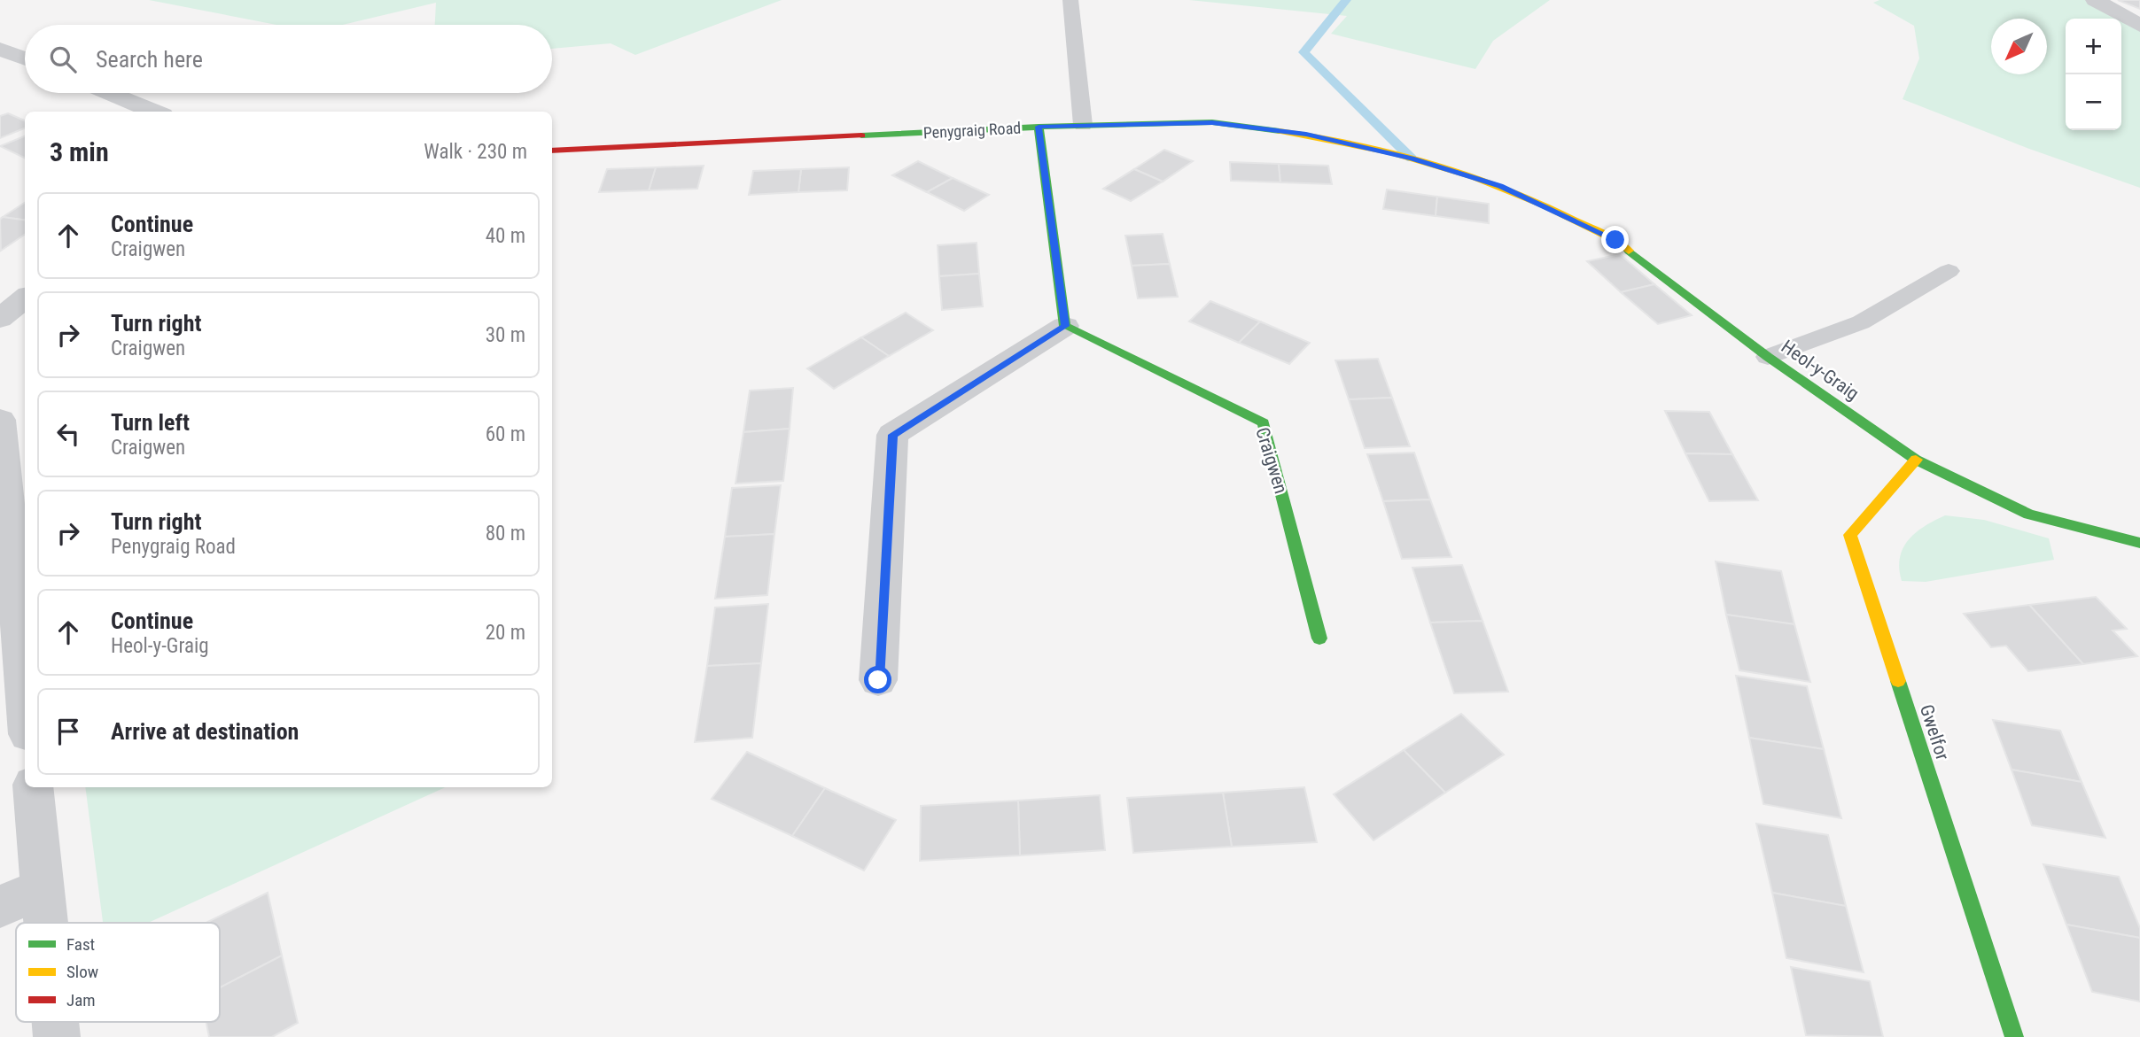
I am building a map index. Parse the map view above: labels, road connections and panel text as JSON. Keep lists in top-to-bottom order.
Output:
{
  "streets": {
    "street": [
      "Penygraig Road",
      "Heol-y-Graig",
      "Craigwen",
      "Gwelfor"
    ]
  },
  "crossings": [
    ["Penygraig Road", "Heol-y-Graig"],
    ["Heol-y-Graig", "Gwelfor"]
  ],
  "legend": ["Fast", "Slow", "Jam"],
  "north": "bottom left",
  "page": {
    "map_buttons": ["+", "−"],
    "search": "Search here",
    "heading": ["3 min", "Walk · 230 m"],
    "list": [
      ["Continue", "Craigwen", "40 m"],
      ["Turn right", "Craigwen", "30 m"],
      ["Turn left", "Craigwen", "60 m"],
      ["Turn right", "Penygraig Road", "80 m"],
      ["Continue", "Heol-y-Graig", "20 m"],
      "Arrive at destination"
    ]
  }
}
